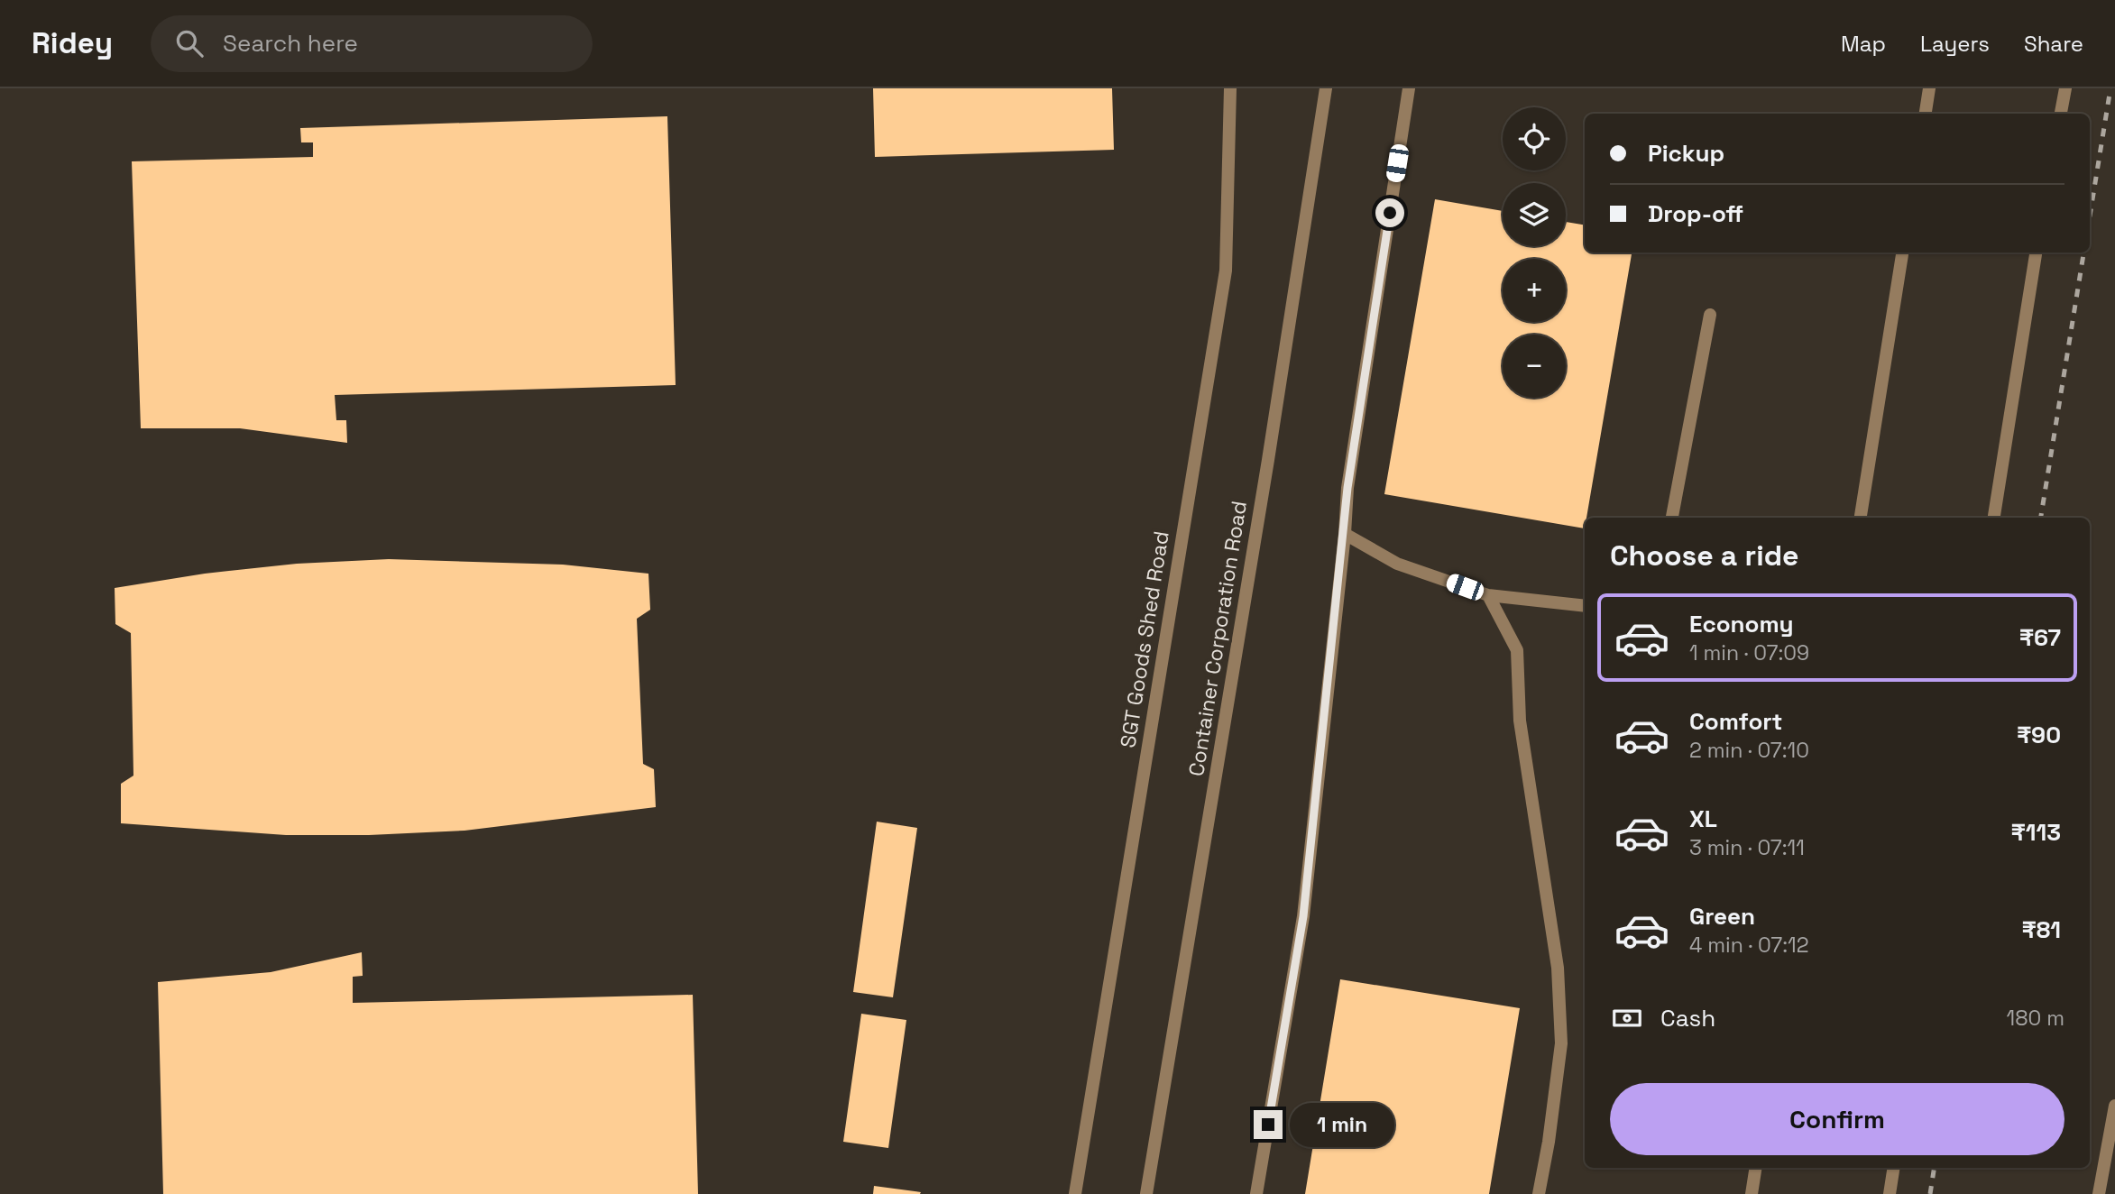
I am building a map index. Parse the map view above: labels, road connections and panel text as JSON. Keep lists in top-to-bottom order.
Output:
{
  "streets": {
    "lane": ["Container Corporation Road", "SGT Goods Shed Road"]
  },
  "page": {
    "header": "Ridey",
    "search": "Search here",
    "nav": ["Map", "Layers", "Share"],
    "map_buttons": ["+", "−"],
    "banner": ["Pickup", "Drop-off"],
    "heading": "Choose a ride",
    "list": [
      {
        "name": "Economy",
        "note": "1 min · 07:09",
        "value": "₹67"
      },
      {
        "name": "Comfort",
        "note": "2 min · 07:10",
        "value": "₹90"
      },
      {
        "name": "XL",
        "note": "3 min · 07:11",
        "value": "₹113"
      },
      {
        "name": "Green",
        "note": "4 min · 07:12",
        "value": "₹81"
      }
    ],
    "pay": ["Cash", "180 m"],
    "buttons": "Confirm",
    "bubble": "1 min"
  }
}
